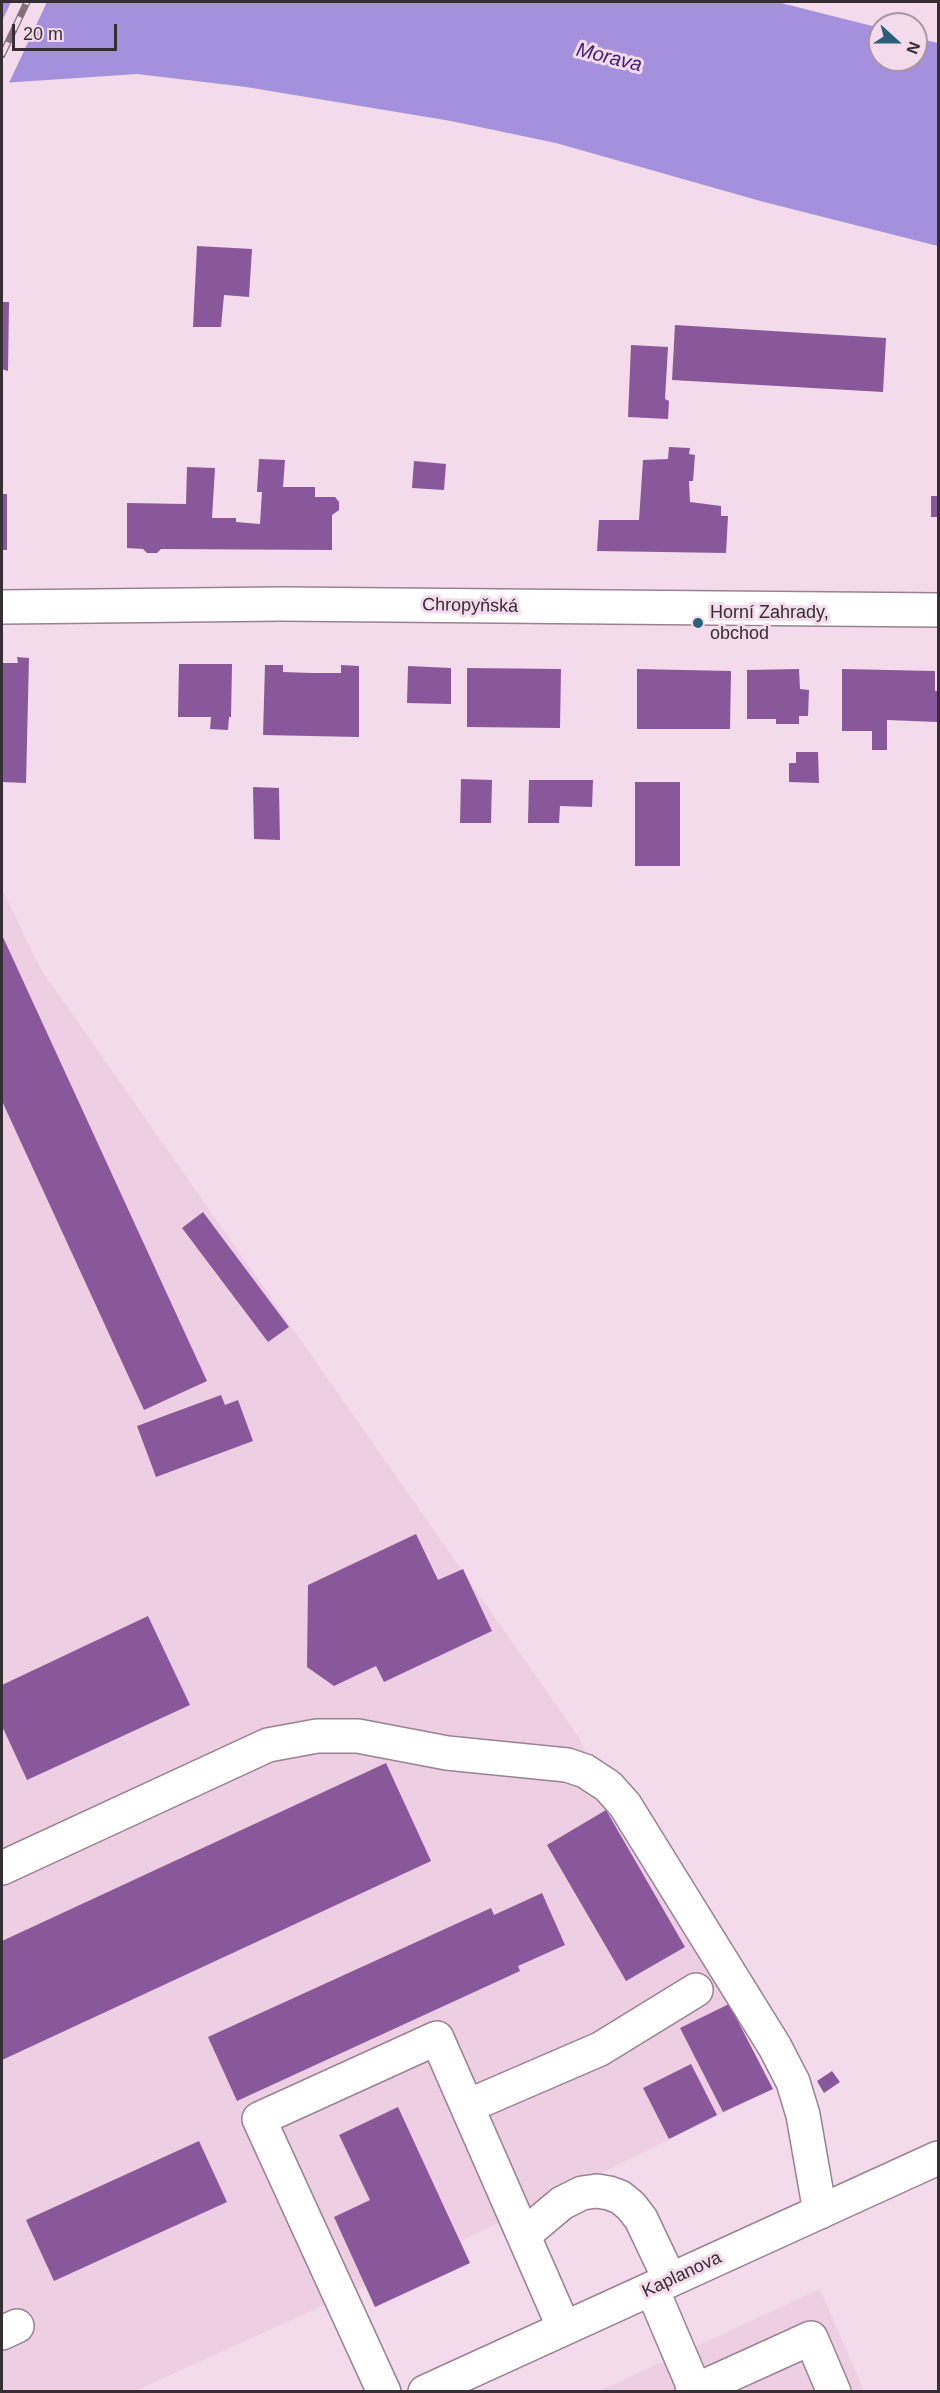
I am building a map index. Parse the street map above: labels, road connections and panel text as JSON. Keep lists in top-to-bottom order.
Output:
{
  "streets": {
    "street": ["Chropyňská", "Kaplanova"]
  },
  "water": ["Morava"],
  "places": ["Horní Zahrady, obchod"],
  "scale_bar": "20 m",
  "north": "right"
}
